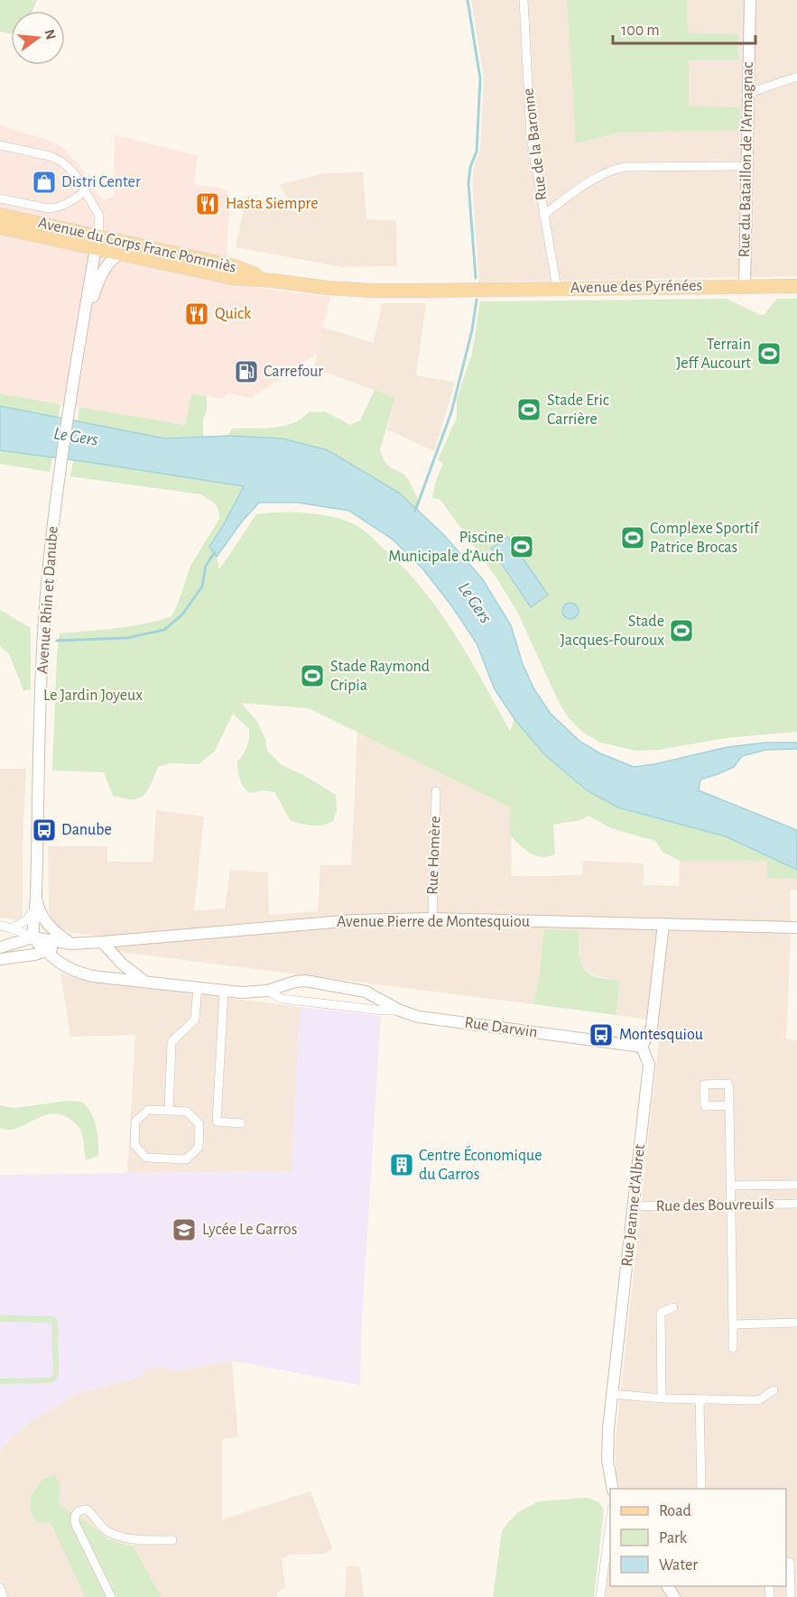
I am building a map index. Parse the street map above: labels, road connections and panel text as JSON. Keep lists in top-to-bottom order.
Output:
{
  "streets": {
    "main road": ["Avenue du Corps Franc Pommiès", "Avenue des Pyrénées"],
    "street": [
      "Rue de la Baronne",
      "Rue du Bataillon de l'Armagnac",
      "Avenue Rhin et Danube",
      "Rue Homère",
      "Avenue Pierre de Montesquiou",
      "Rue Darwin",
      "Rue Jeanne d'Albret",
      "Rue des Bouvreuils"
    ]
  },
  "crossings": [
    ["Rue de la Baronne", "Avenue des Pyrénées"],
    ["Rue du Bataillon de l'Armagnac", "Avenue des Pyrénées"],
    ["Avenue du Corps Franc Pommiès", "Avenue des Pyrénées"],
    ["Avenue du Corps Franc Pommiès", "Avenue Rhin et Danube"],
    ["Avenue Rhin et Danube", "Avenue Pierre de Montesquiou"],
    ["Rue Homère", "Avenue Pierre de Montesquiou"],
    ["Rue Darwin", "Rue Jeanne d'Albret"],
    ["Rue Jeanne d'Albret", "Rue des Bouvreuils"]
  ],
  "water": ["Le Gers"],
  "parks": ["Le Jardin Joyeux"],
  "places": {
    "shop": ["Distri Center"],
    "restaurant": ["Hasta Siempre", "Quick"],
    "sports": [
      "Terrain Jeff Aucourt",
      "Stade Eric Carrière",
      "Complexe Sportif Patrice Brocas",
      "Piscine Municipale d'Auch",
      "Stade Jacques-Fouroux",
      "Stade Raymond Cripia"
    ],
    "fuel station": ["Carrefour"],
    "bus stop": ["Danube", "Montesquiou"],
    "building": ["Centre Économique du Garros"],
    "school or university": ["Lycée Le Garros"]
  },
  "legend": ["Road", "Park", "Water"],
  "scale_bar": "100 m",
  "north": "right"
}
